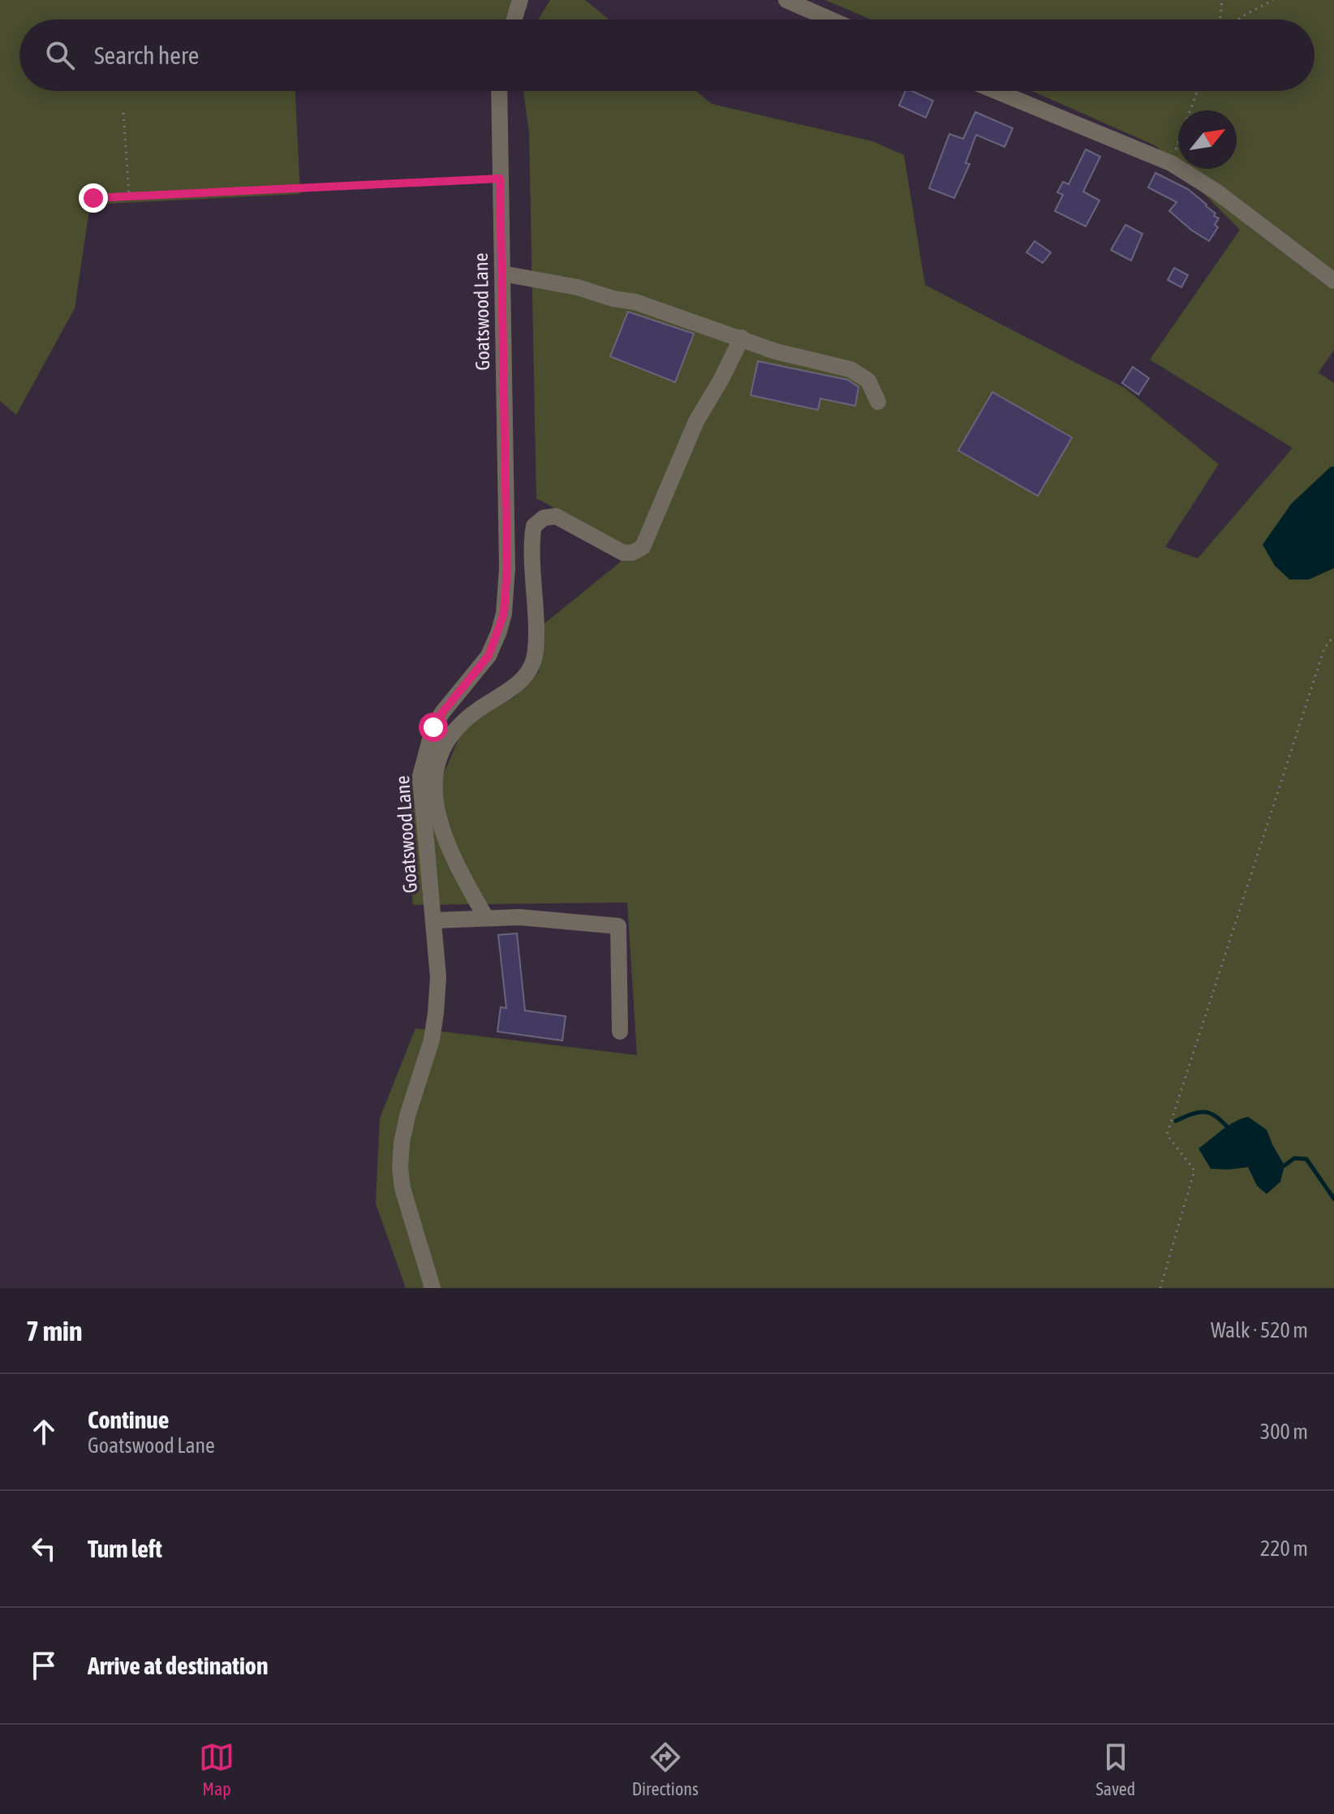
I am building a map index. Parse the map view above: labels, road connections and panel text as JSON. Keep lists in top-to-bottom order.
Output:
{
  "streets": {
    "street": ["Goatswood Lane"]
  },
  "north": "top right",
  "page": {
    "search": "Search here",
    "heading": ["7 min", "Walk · 520 m"],
    "list": [
      ["Continue", "Goatswood Lane", "300 m"],
      ["Turn left", "220 m"],
      "Arrive at destination"
    ],
    "nav": ["Map", "Directions", "Saved"]
  }
}
